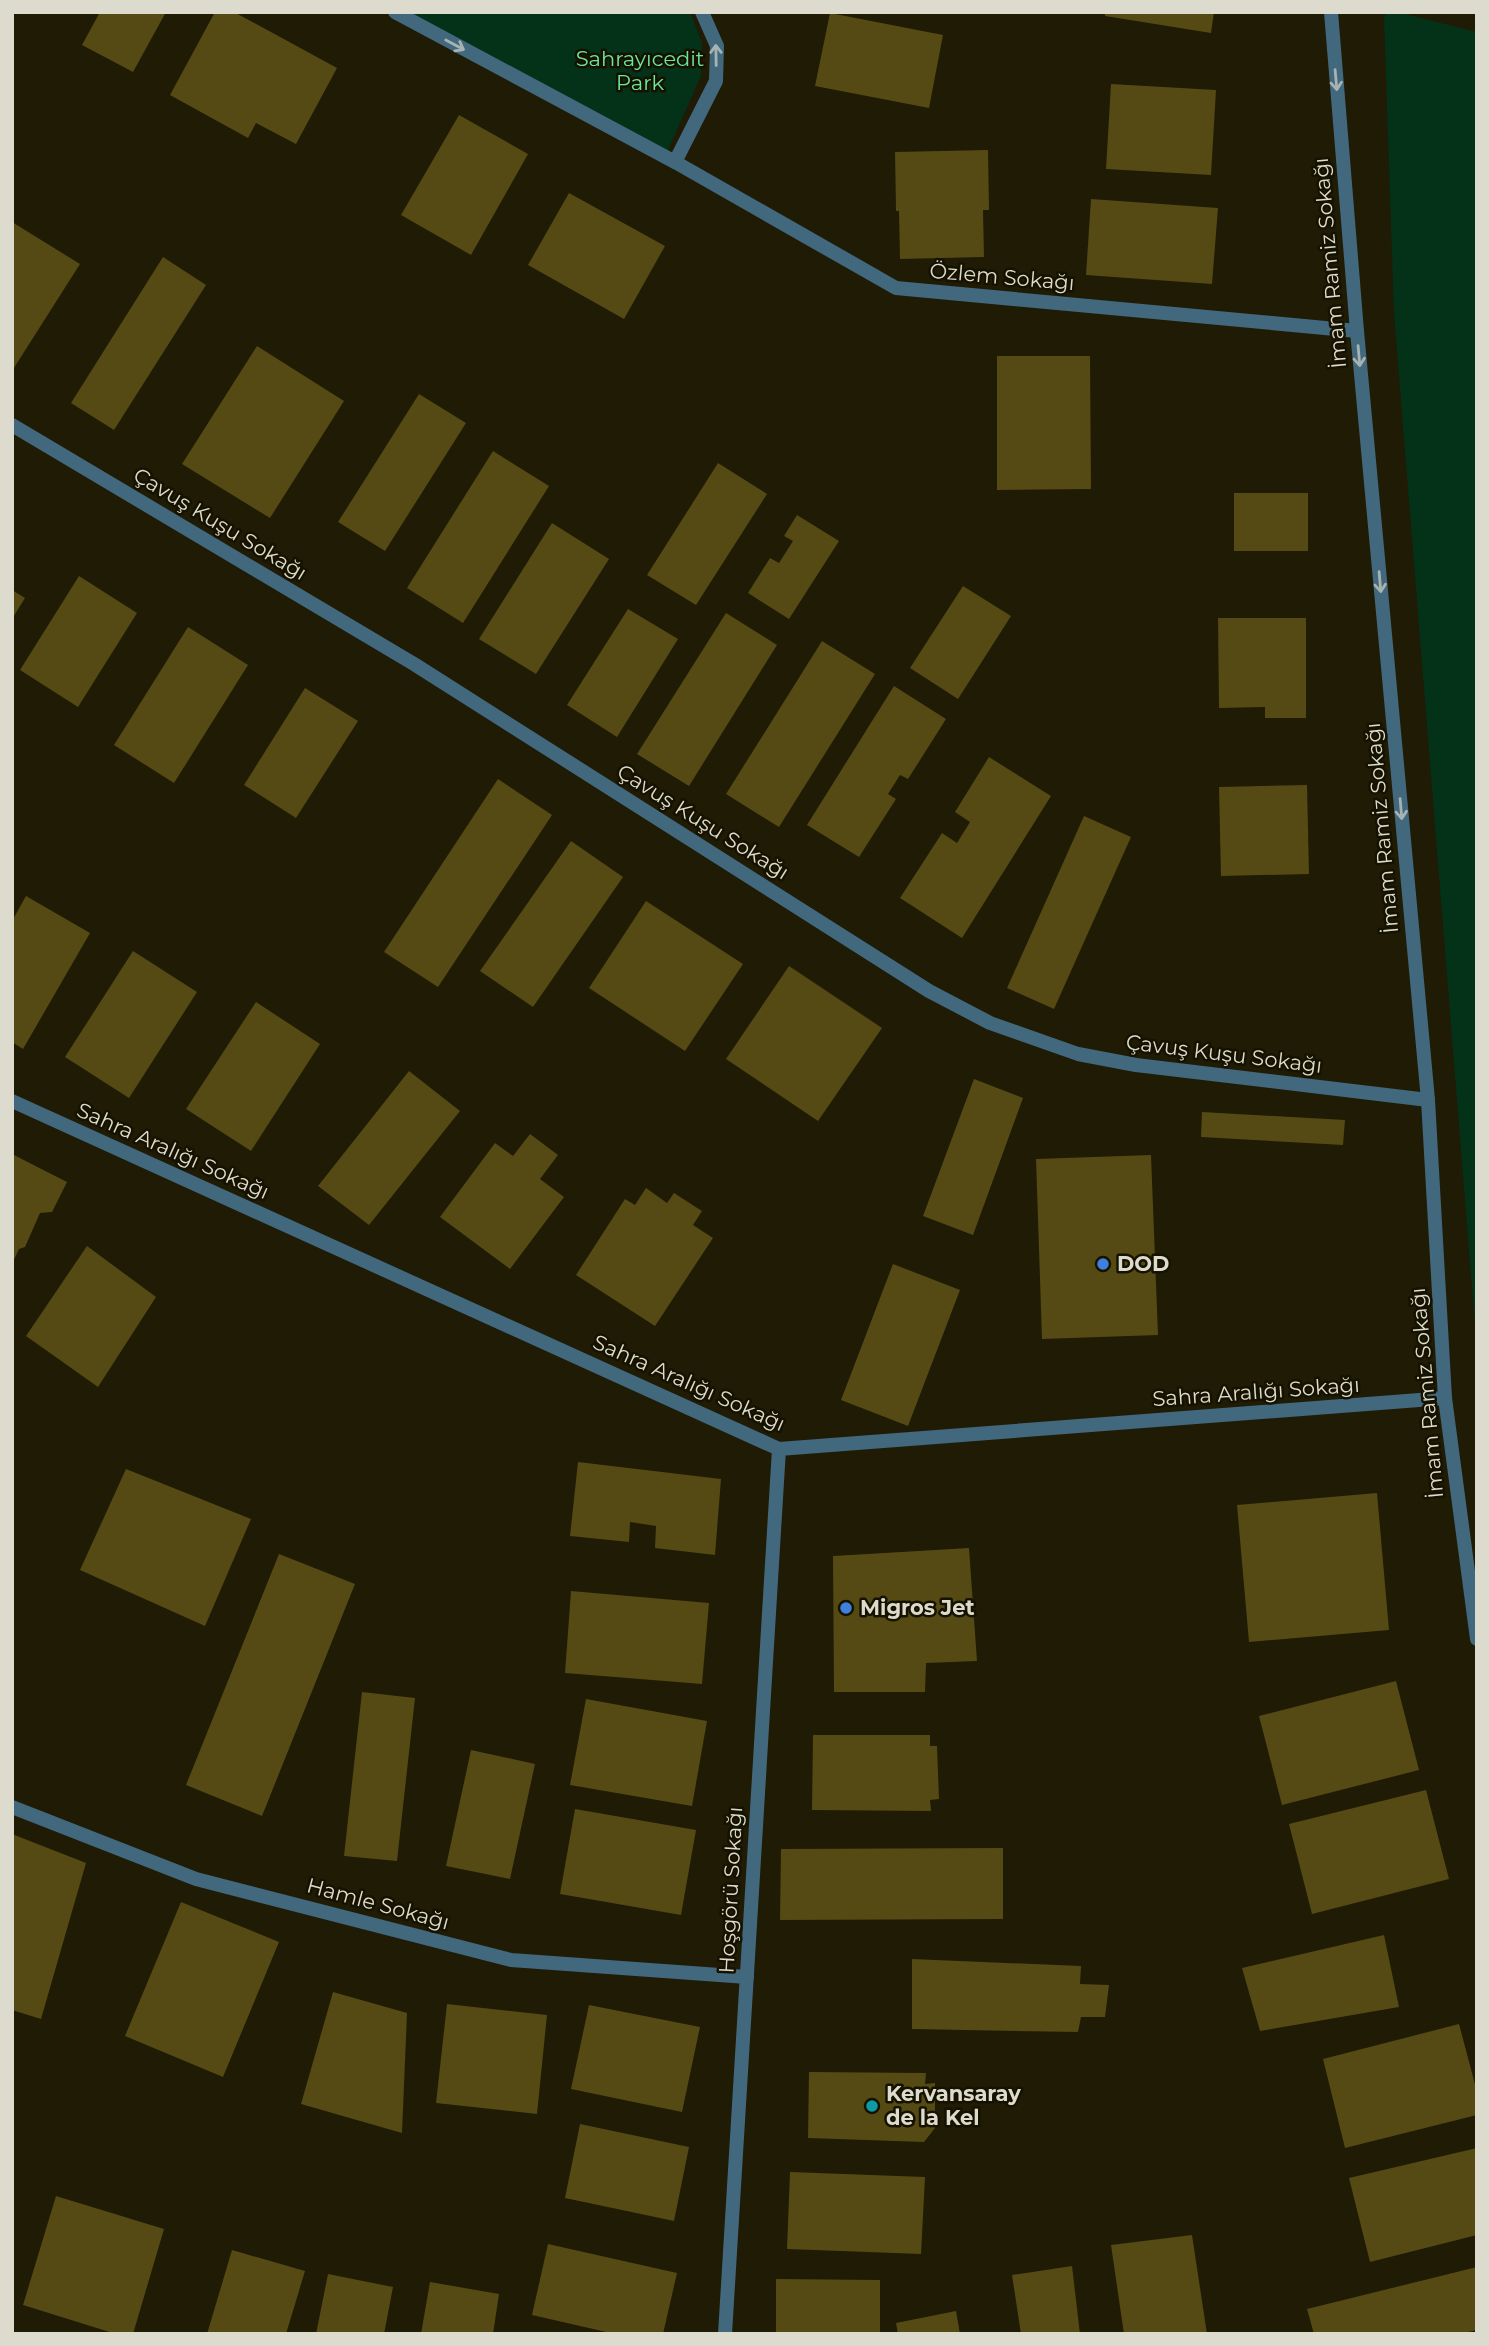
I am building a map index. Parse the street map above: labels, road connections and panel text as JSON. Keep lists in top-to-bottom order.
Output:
{
  "streets": {
    "street": [
      "İmam Ramiz Sokağı",
      "Özlem Sokağı",
      "Çavuş Kuşu Sokağı",
      "Sahra Aralığı Sokağı",
      "Hoşgörü Sokağı",
      "Hamle Sokağı"
    ]
  },
  "crossings": [
    ["İmam Ramiz Sokağı", "Özlem Sokağı"],
    ["İmam Ramiz Sokağı", "Çavuş Kuşu Sokağı"],
    ["İmam Ramiz Sokağı", "Sahra Aralığı Sokağı"],
    ["Sahra Aralığı Sokağı", "Hoşgörü Sokağı"],
    ["Hoşgörü Sokağı", "Hamle Sokağı"]
  ],
  "one_way": ["İmam Ramiz Sokağı"],
  "parks": ["Sahrayıcedit Park"],
  "places": ["DOD", "Migros Jet", "Kervansaray de la Kel"]
}
